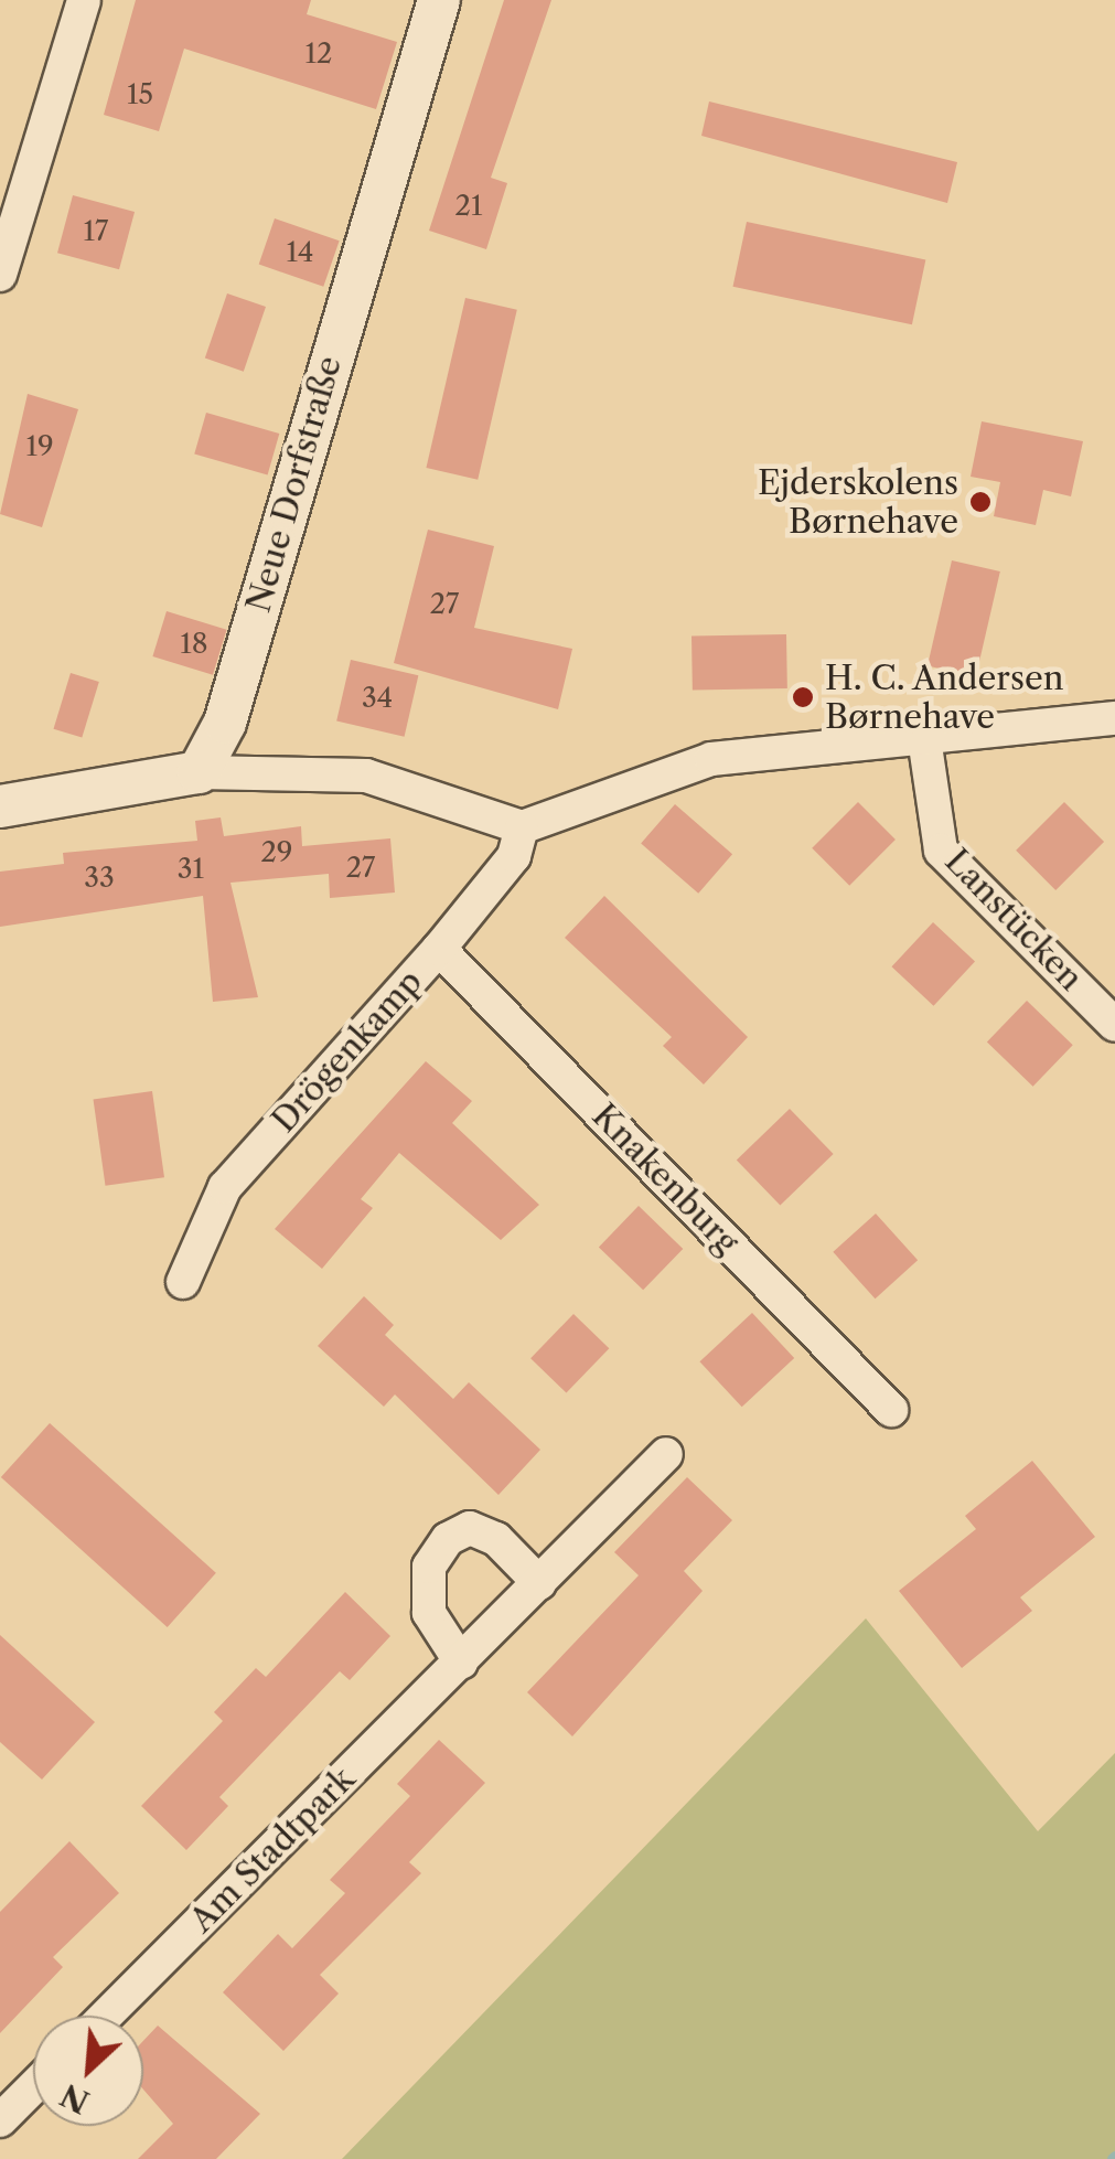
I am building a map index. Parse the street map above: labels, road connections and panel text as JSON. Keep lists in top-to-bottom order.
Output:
{
  "streets": {
    "street": [
      "Neue Dorfstraße",
      "Lanstücken",
      "Drögenkamp",
      "Knakenburg",
      "Am Stadtpark"
    ]
  },
  "crossings": [
    ["Drögenkamp", "Knakenburg"]
  ],
  "places": ["Ejderskolens Børnehave", "H. C. Andersen Børnehave"],
  "house_numbers": [
    "12",
    "15",
    "21",
    "17",
    "14",
    "19",
    "27",
    "18",
    "34",
    "29",
    "27",
    "31",
    "33"
  ],
  "north": "bottom left"
}
